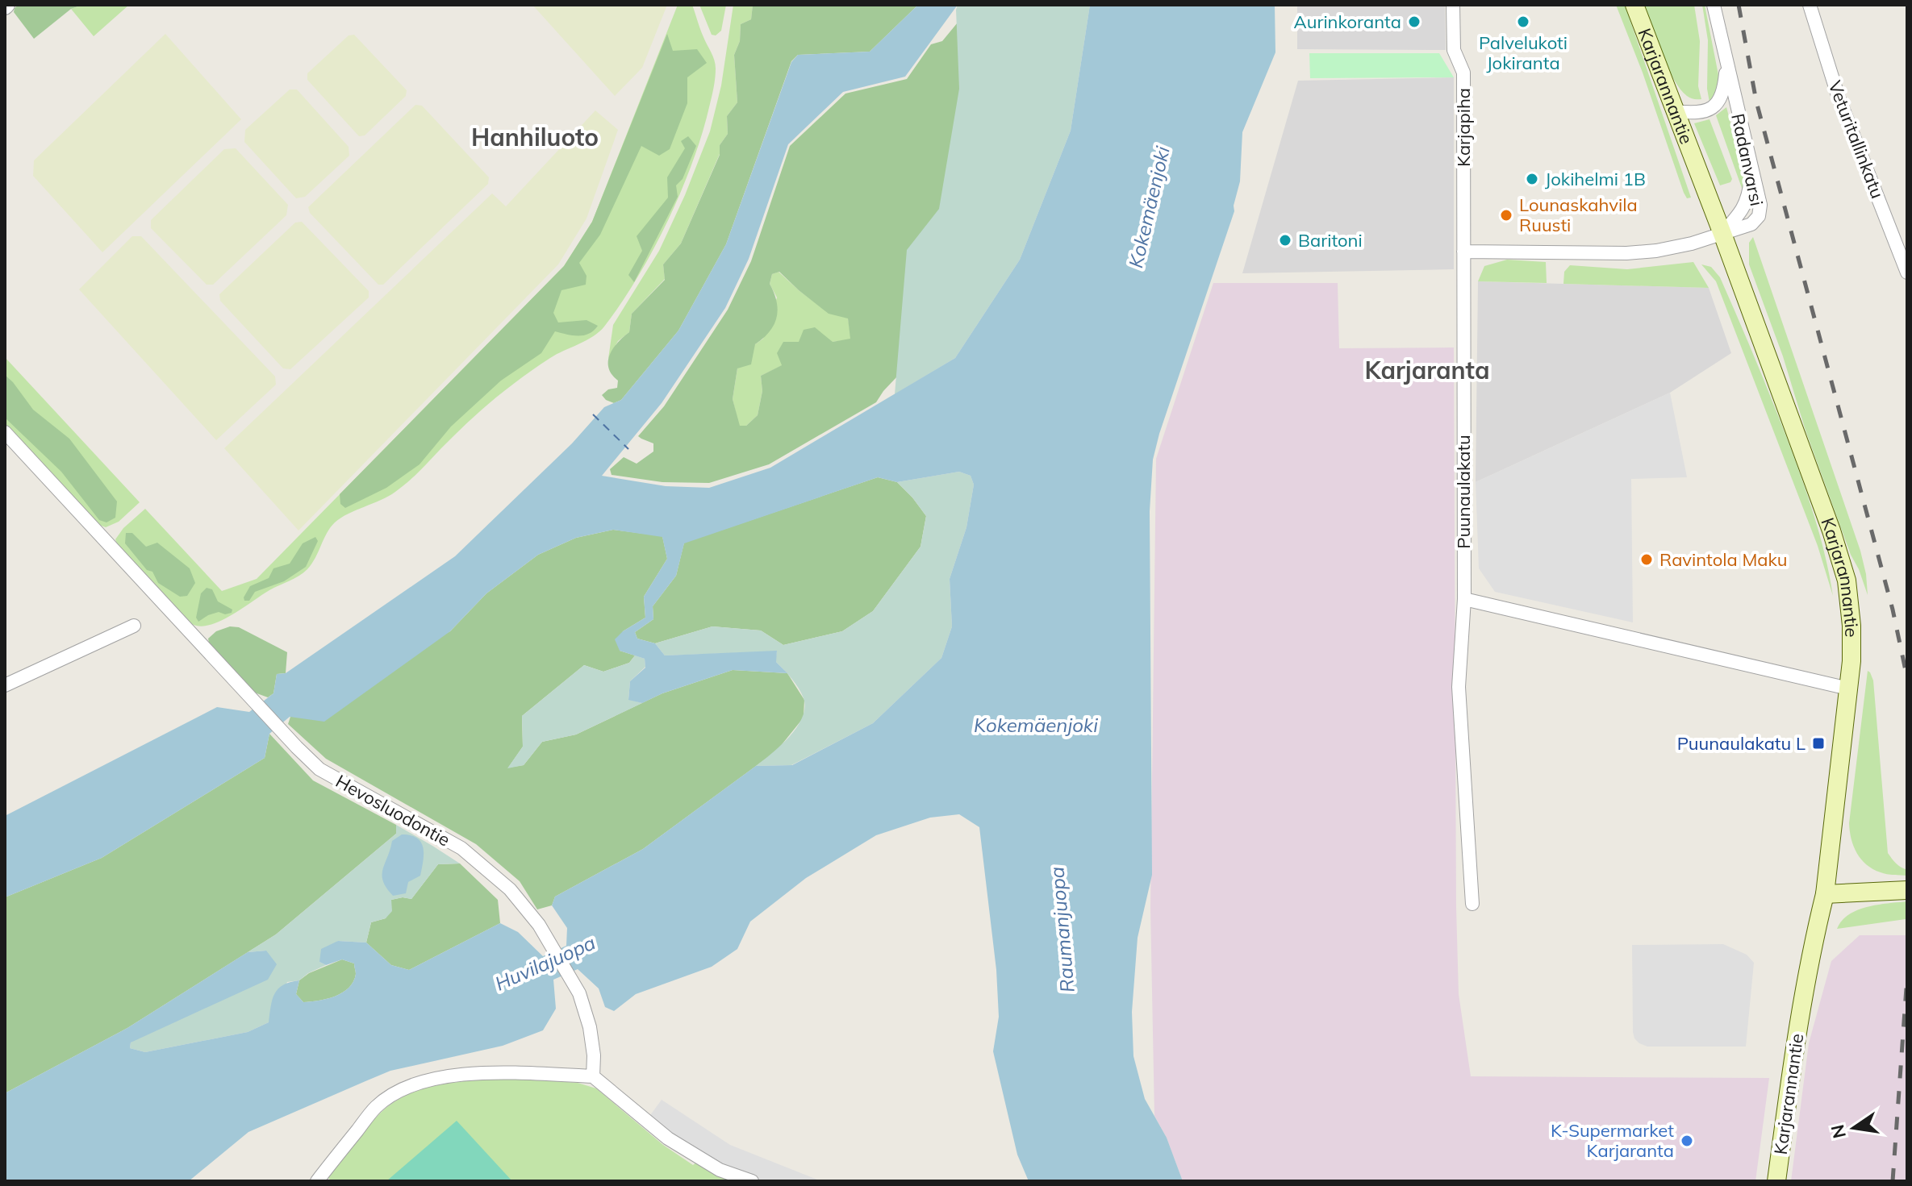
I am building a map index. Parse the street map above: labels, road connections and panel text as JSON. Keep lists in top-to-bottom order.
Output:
{
  "streets": {
    "main road": ["Karjarannantie"],
    "street": [
      "Karjapiha",
      "Veturitallinkatu",
      "Radanvarsi",
      "Puunaulakatu",
      "Hevosluodontie"
    ]
  },
  "crossings": [
    ["Karjarannantie", "Radanvarsi"],
    ["Karjapiha", "Puunaulakatu"]
  ],
  "districts": ["Hanhiluoto", "Karjaranta"],
  "water": ["Kokemäenjoki", "Raumanjuopa", "Huvilajuopa"],
  "places": {
    "other": [
      "Aurinkoranta",
      "Palvelukoti Jokiranta",
      "Jokihelmi 1B",
      "Lounaskahvila Ruusti",
      "Baritoni",
      "Ravintola Maku",
      "K-Supermarket Karjaranta"
    ],
    "transit": ["Puunaulakatu L"]
  },
  "north": "left"
}
